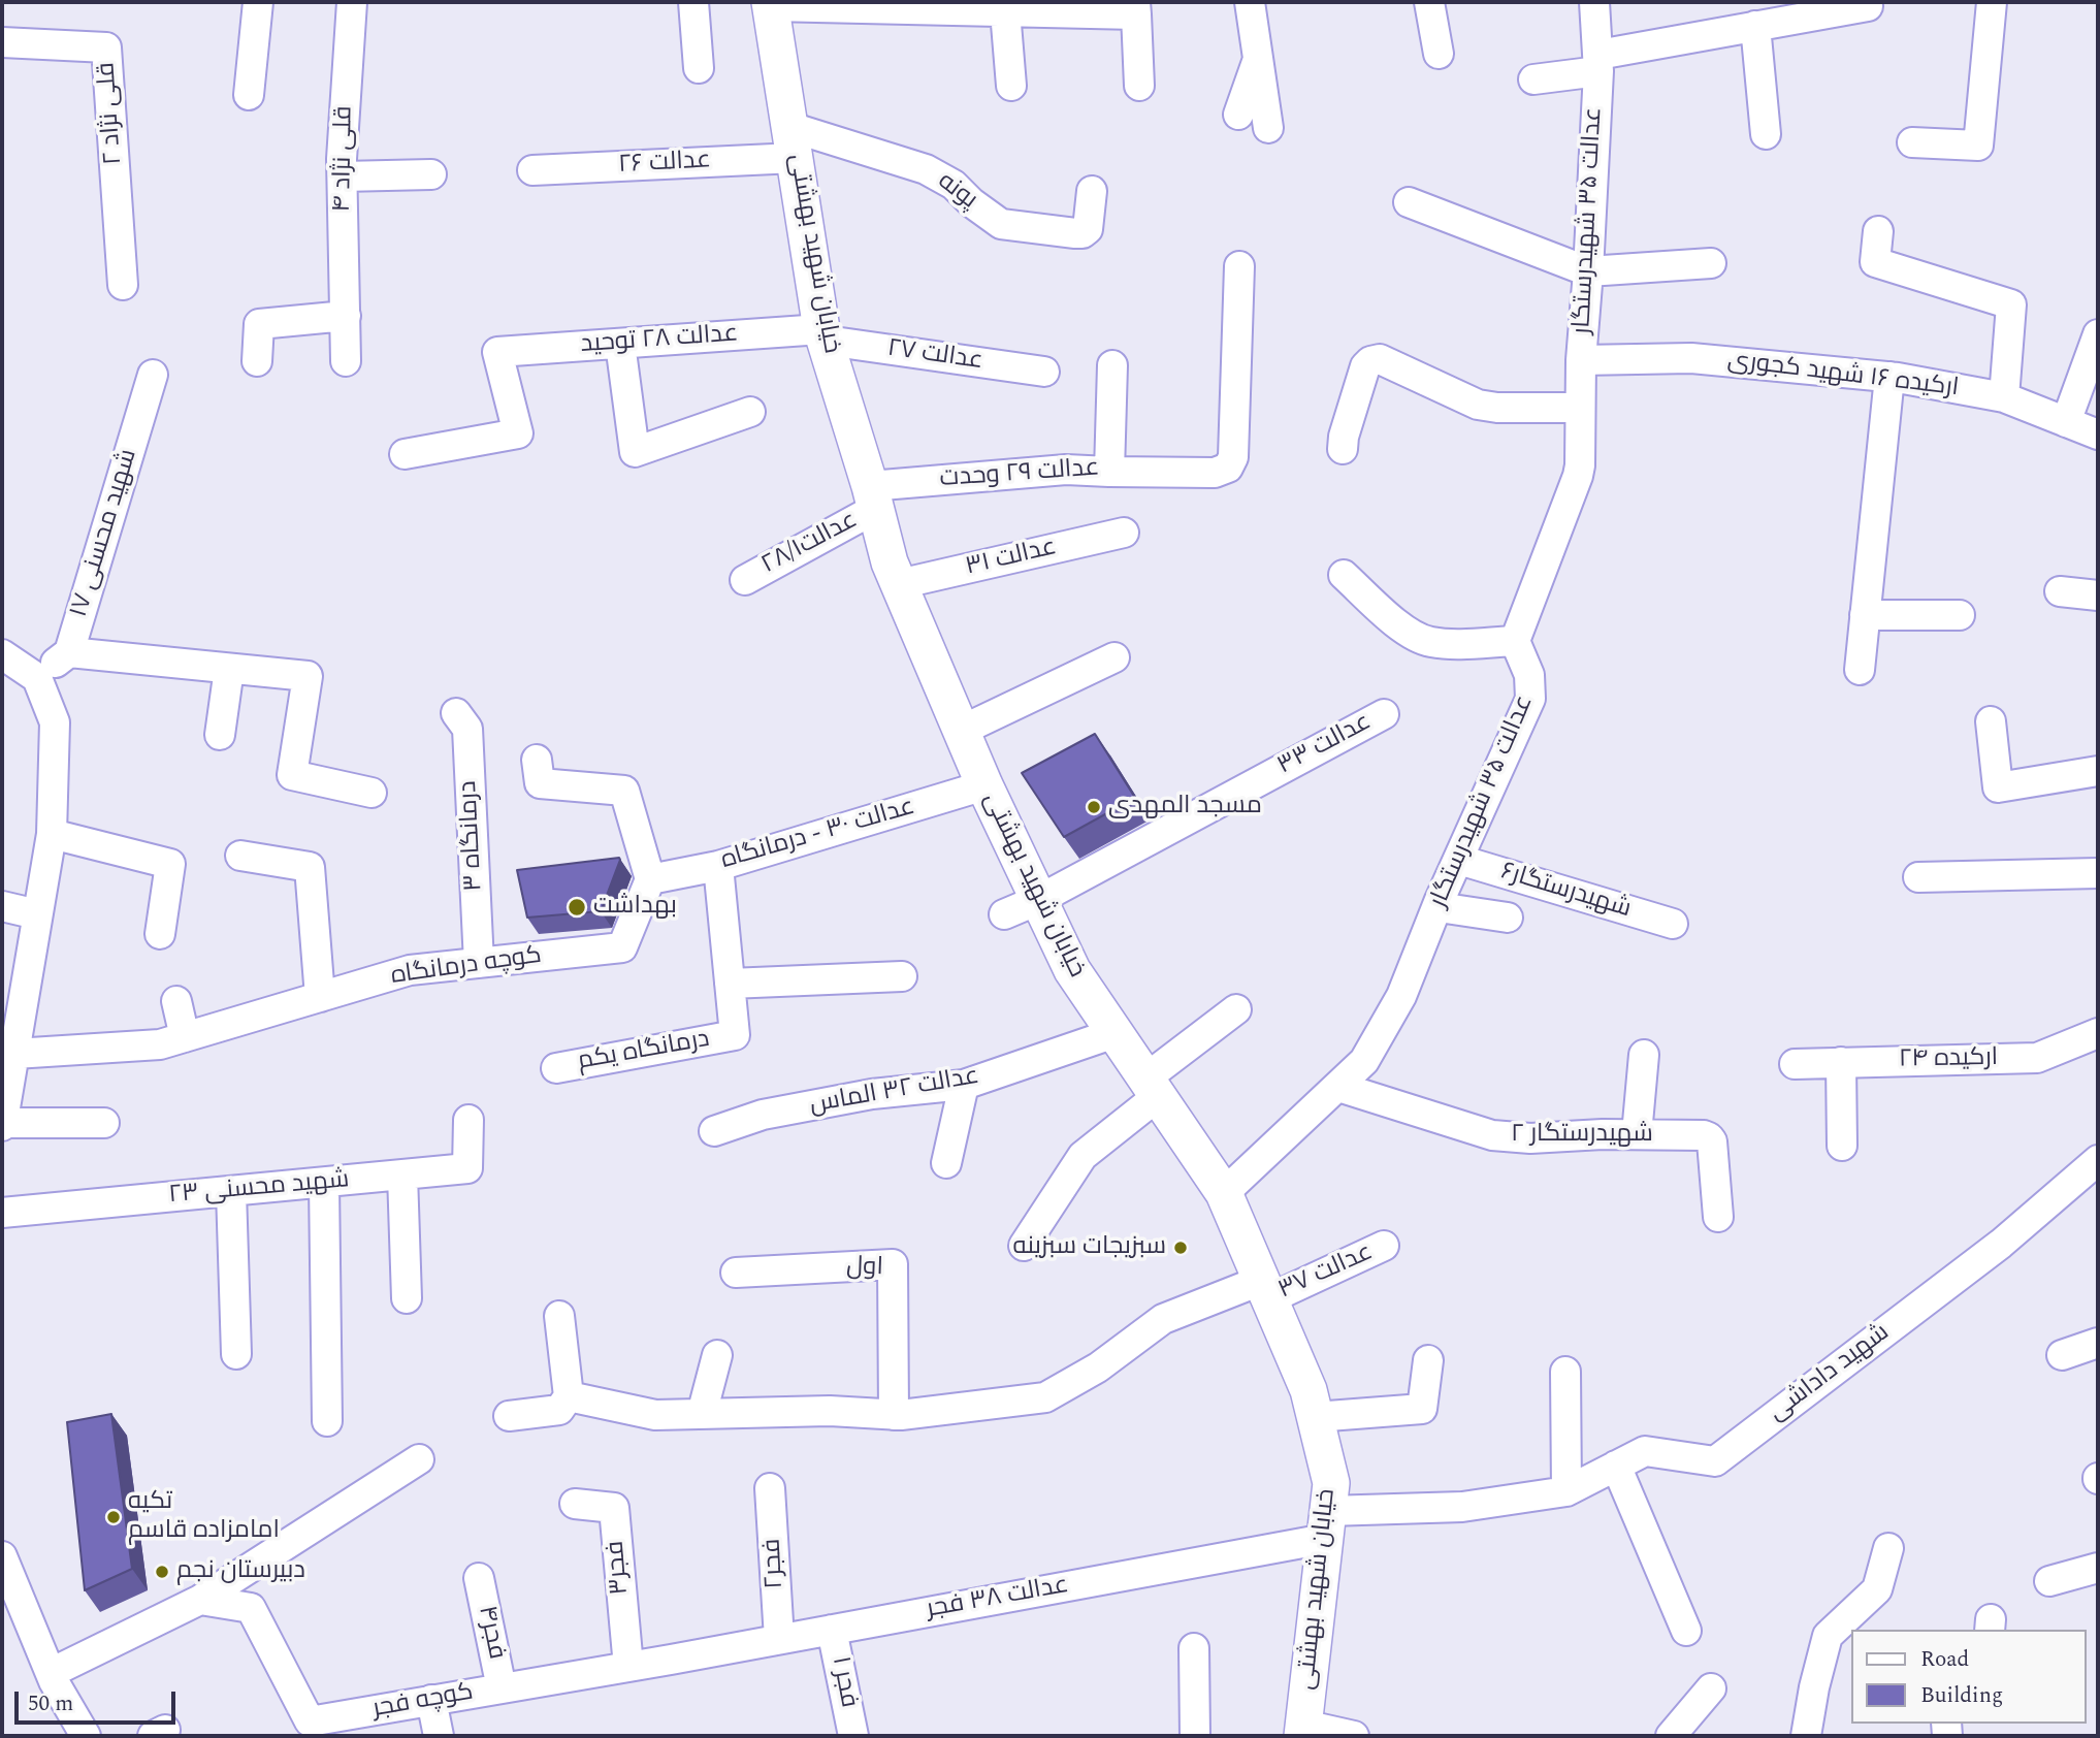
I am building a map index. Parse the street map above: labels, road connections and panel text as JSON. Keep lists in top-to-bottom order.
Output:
{
  "streets": {
    "main road": ["خیابان شهید بهشتی"],
    "street": [
      "قلی نژاد ۲",
      "قلی نژاد ۴",
      "عدالت ۲۶",
      "پونه",
      "عدالت ۳۵ شهیدرستگار",
      "عدالت ۲۸ توحید",
      "عدالت ۲۷",
      "ارکیده ۱۶ شهید کجوری",
      "عدالت ۲۹ وحدت",
      "شهید محسنی ۱۷",
      "عدالت۲۸/۱",
      "عدالت ۳۱",
      "عدالت ۳۳",
      "عدالت ۳۰ - درمانگاه",
      "درمانگاه ۳",
      "شهیدرستگار۶",
      "کوچه درمانگاه",
      "درمانگاه یکم",
      "ارکیده ۲۴",
      "عدالت ۳۲ الماس",
      "شهیدرستگار ۲",
      "شهید محسنی ۲۳",
      "اول",
      "عدالت ۳۷",
      "شهید داداشی",
      "فجر۲",
      "فجر۳",
      "عدالت ۳۸ فجر",
      "فجر۴",
      "فجر ۱",
      "کوچه فجر"
    ]
  },
  "crossings": [
    ["عدالت ۲۶", "پونه"],
    ["عدالت ۲۶", "خیابان شهید بهشتی"],
    ["پونه", "خیابان شهید بهشتی"],
    ["عدالت ۳۵ شهیدرستگار", "خیابان شهید بهشتی"],
    ["عدالت ۳۵ شهیدرستگار", "ارکیده ۱۶ شهید کجوری"],
    ["عدالت ۳۵ شهیدرستگار", "شهیدرستگار۶"],
    ["عدالت ۳۵ شهیدرستگار", "شهیدرستگار ۲"],
    ["خیابان شهید بهشتی", "عدالت ۲۸ توحید"],
    ["خیابان شهید بهشتی", "عدالت ۲۷"],
    ["خیابان شهید بهشتی", "عدالت ۲۹ وحدت"],
    ["خیابان شهید بهشتی", "عدالت۲۸/۱"],
    ["خیابان شهید بهشتی", "عدالت ۳۱"],
    ["خیابان شهید بهشتی", "عدالت ۳۳"],
    ["خیابان شهید بهشتی", "عدالت ۳۰ - درمانگاه"],
    ["خیابان شهید بهشتی", "عدالت ۳۲ الماس"],
    ["خیابان شهید بهشتی", "عدالت ۳۷"],
    ["خیابان شهید بهشتی", "عدالت ۳۸ فجر"],
    ["عدالت ۲۸ توحید", "عدالت ۲۷"],
    ["عدالت ۲۹ وحدت", "عدالت۲۸/۱"],
    ["عدالت ۳۰ - درمانگاه", "کوچه درمانگاه"],
    ["عدالت ۳۰ - درمانگاه", "درمانگاه یکم"],
    ["درمانگاه ۳", "کوچه درمانگاه"],
    ["اول", "عدالت ۳۷"],
    ["شهید داداشی", "عدالت ۳۸ فجر"],
    ["فجر۲", "عدالت ۳۸ فجر"],
    ["فجر۳", "کوچه فجر"],
    ["عدالت ۳۸ فجر", "فجر ۱"],
    ["عدالت ۳۸ فجر", "کوچه فجر"],
    ["فجر۴", "کوچه فجر"]
  ],
  "places": [
    "مسجد المهدی",
    "بهداشت",
    "سبزیجات سبزینه",
    "تکیه امامزاده قاسم",
    "دبیرستان نجم"
  ],
  "legend": ["Road", "Building"],
  "scale_bar": "50 m"
}
